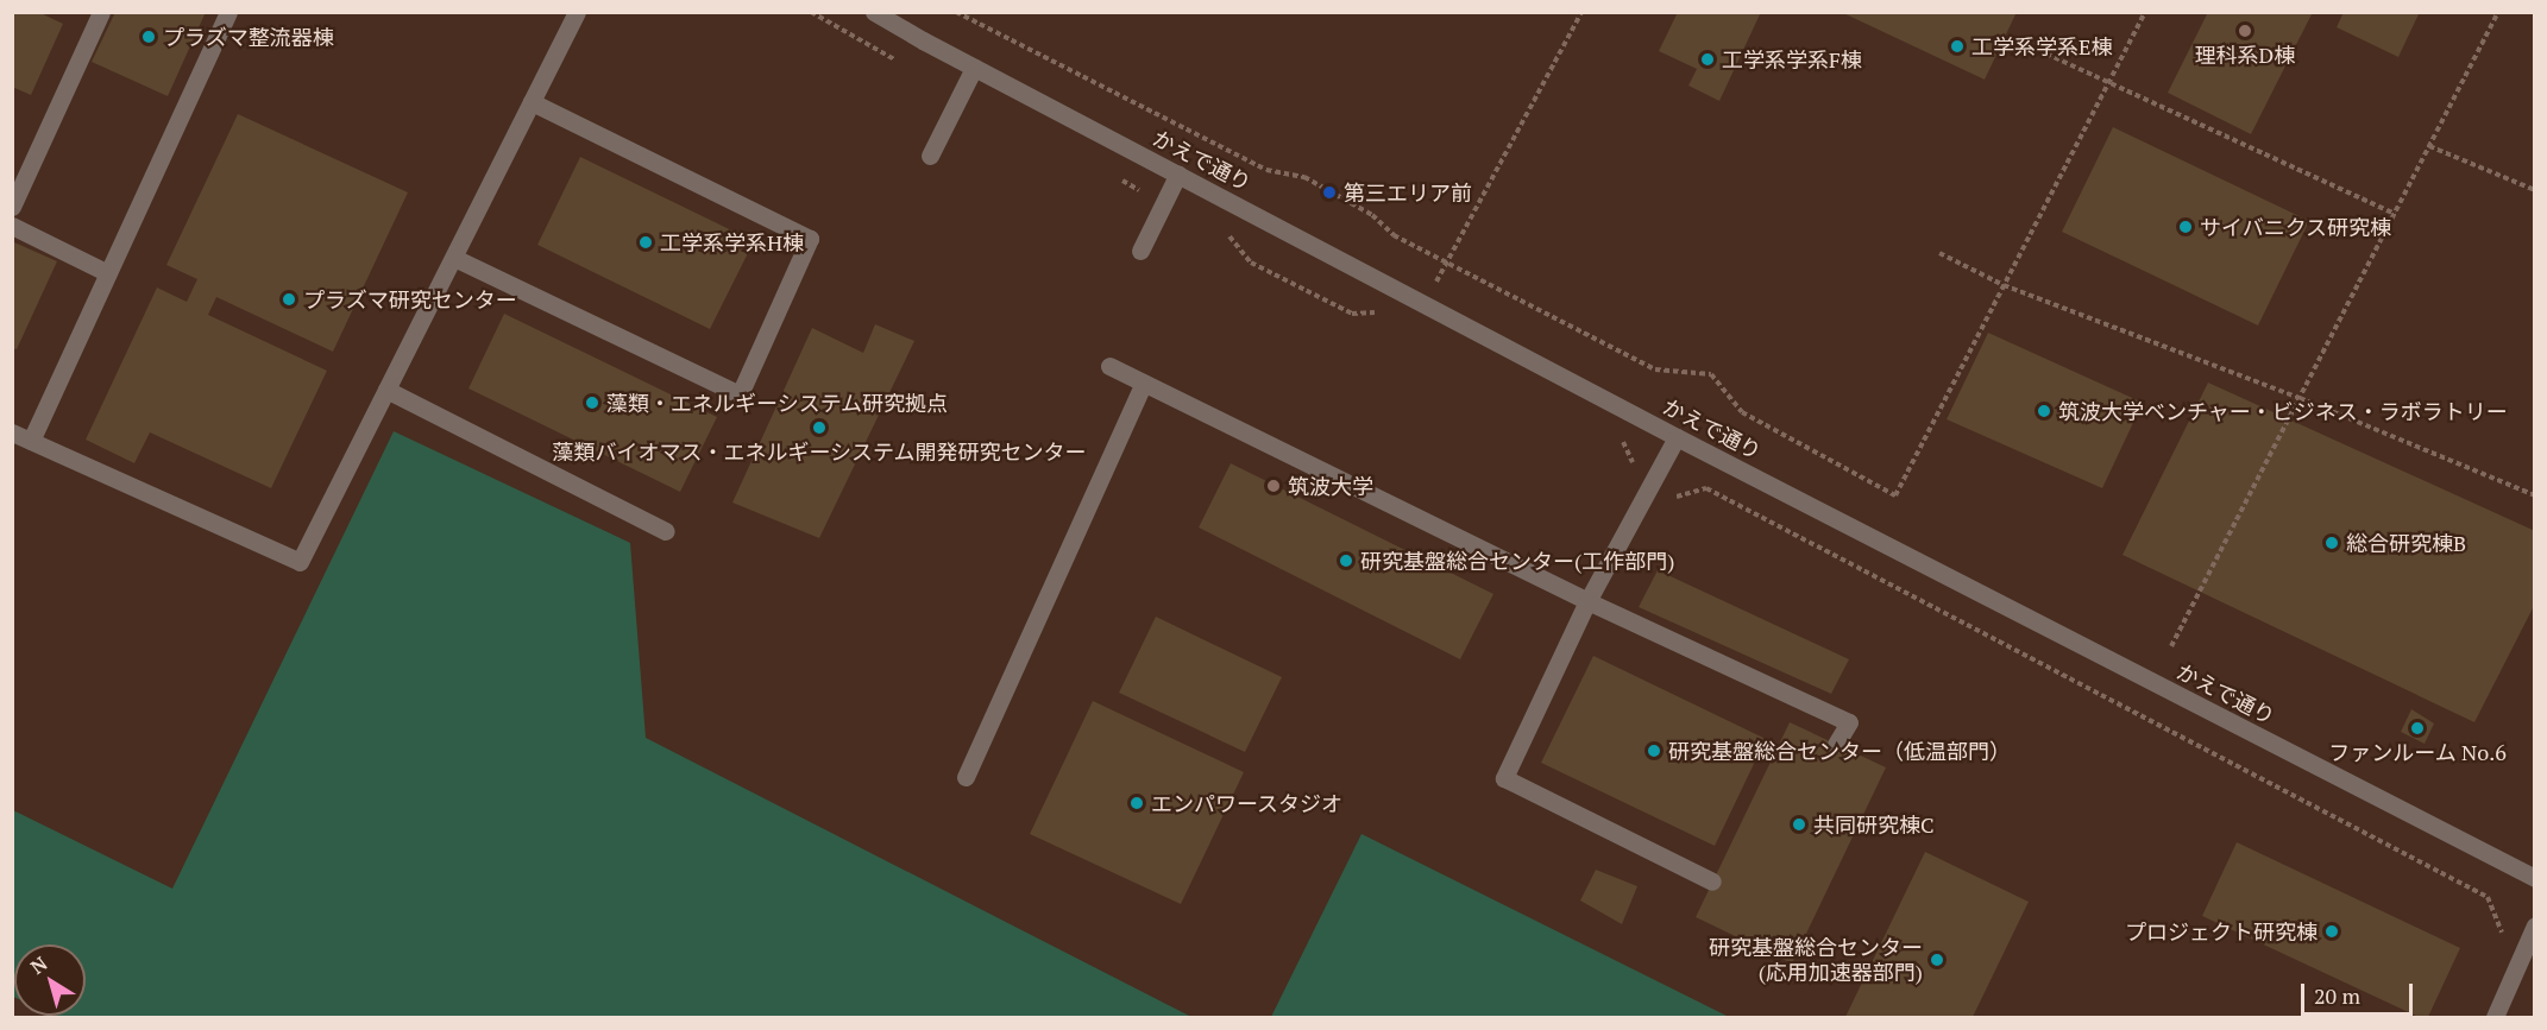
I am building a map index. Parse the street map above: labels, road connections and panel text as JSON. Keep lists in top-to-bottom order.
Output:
{
  "streets": {
    "street": ["かえで通り"]
  },
  "places": [
    "理科系D棟",
    "プラズマ整流器棟",
    "工学系学系E棟",
    "工学系学系F棟",
    "第三エリア前",
    "サイバニクス研究棟",
    "工学系学系H棟",
    "プラズマ研究センター",
    "藻類・エネルギーシステム研究拠点",
    "筑波大学ベンチャー・ビジネス・ラボラトリー",
    "藻類バイオマス・エネルギーシステム開発研究センター",
    "筑波大学",
    "総合研究棟B",
    "研究基盤総合センター(工作部門)",
    "ファンルーム No.6",
    "研究基盤総合センター（低温部門）",
    "エンパワースタジオ",
    "共同研究棟C",
    "プロジェクト研究棟",
    "研究基盤総合センター (応用加速器部門)"
  ],
  "scale_bar": "20 m",
  "north": "top left"
}
